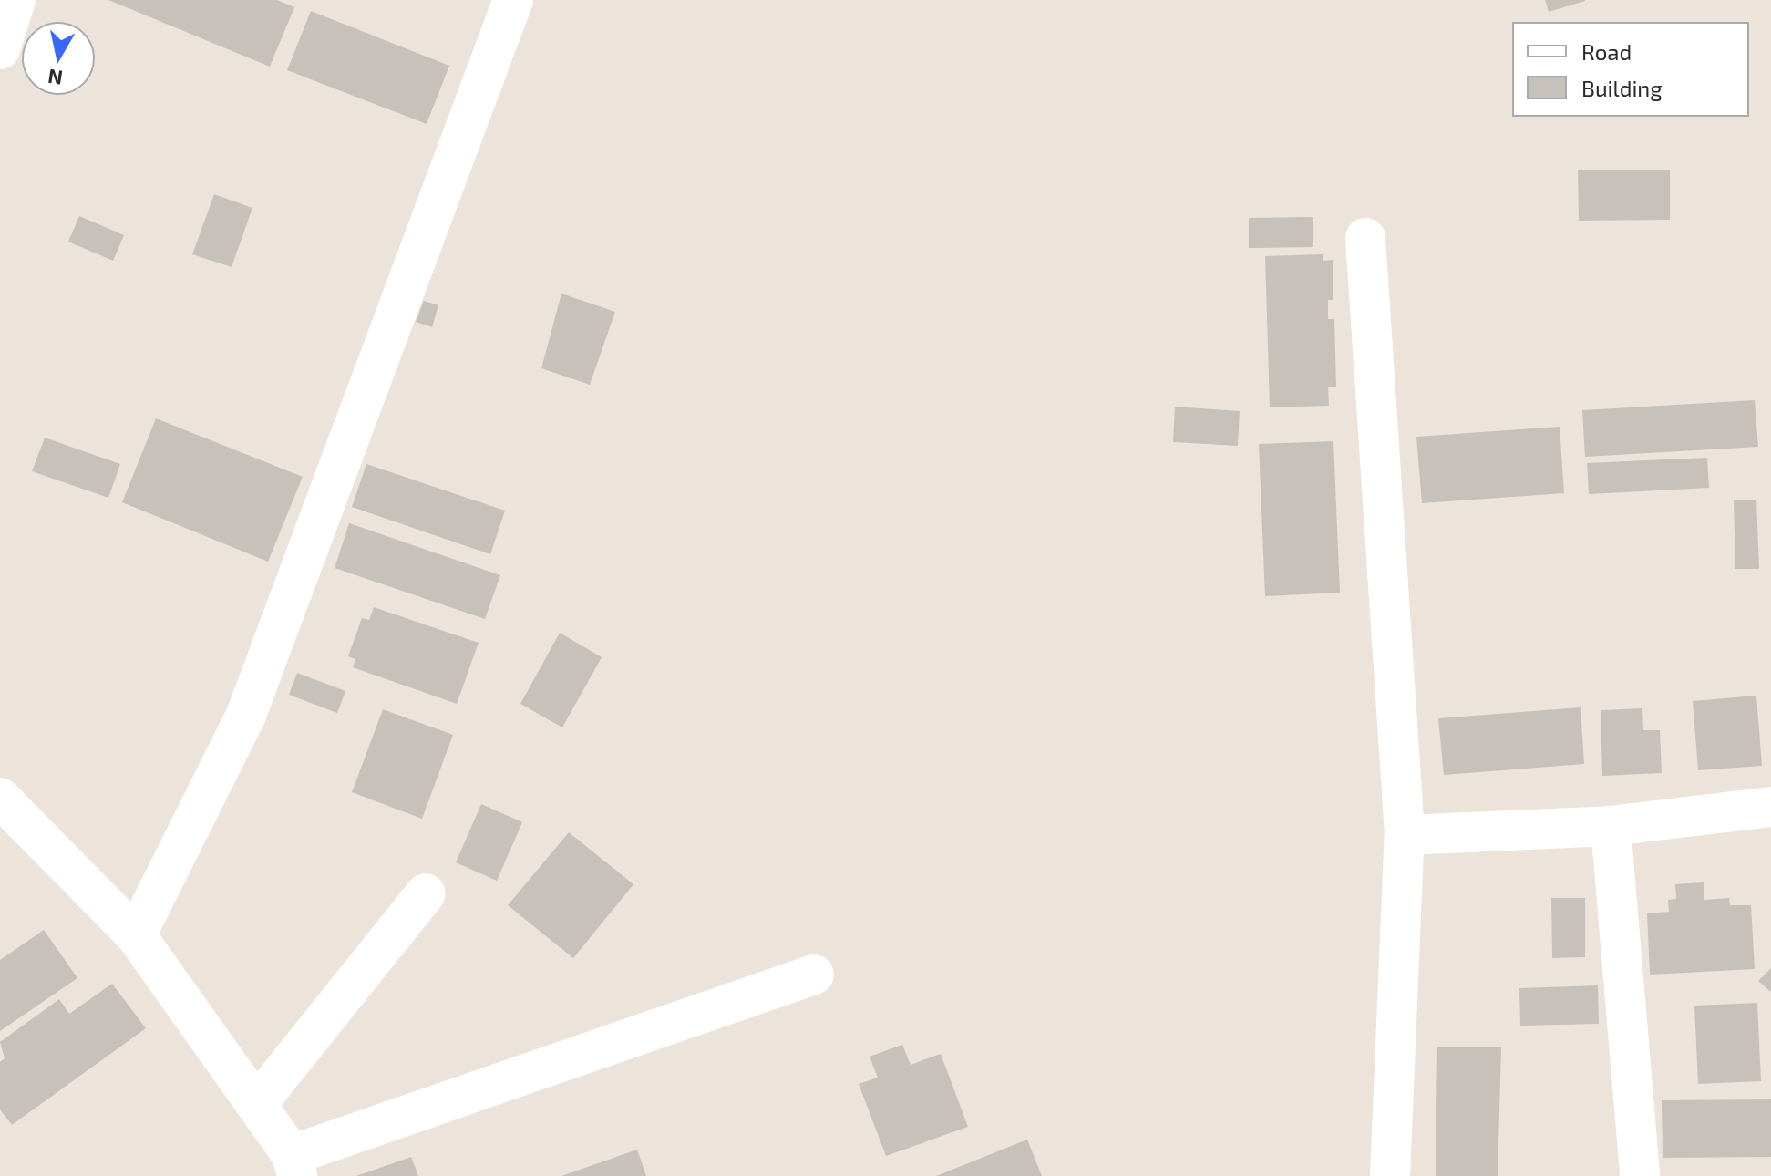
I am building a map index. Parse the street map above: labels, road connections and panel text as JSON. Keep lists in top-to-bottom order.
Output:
{
  "legend": ["Road", "Building"],
  "north": "bottom"
}
